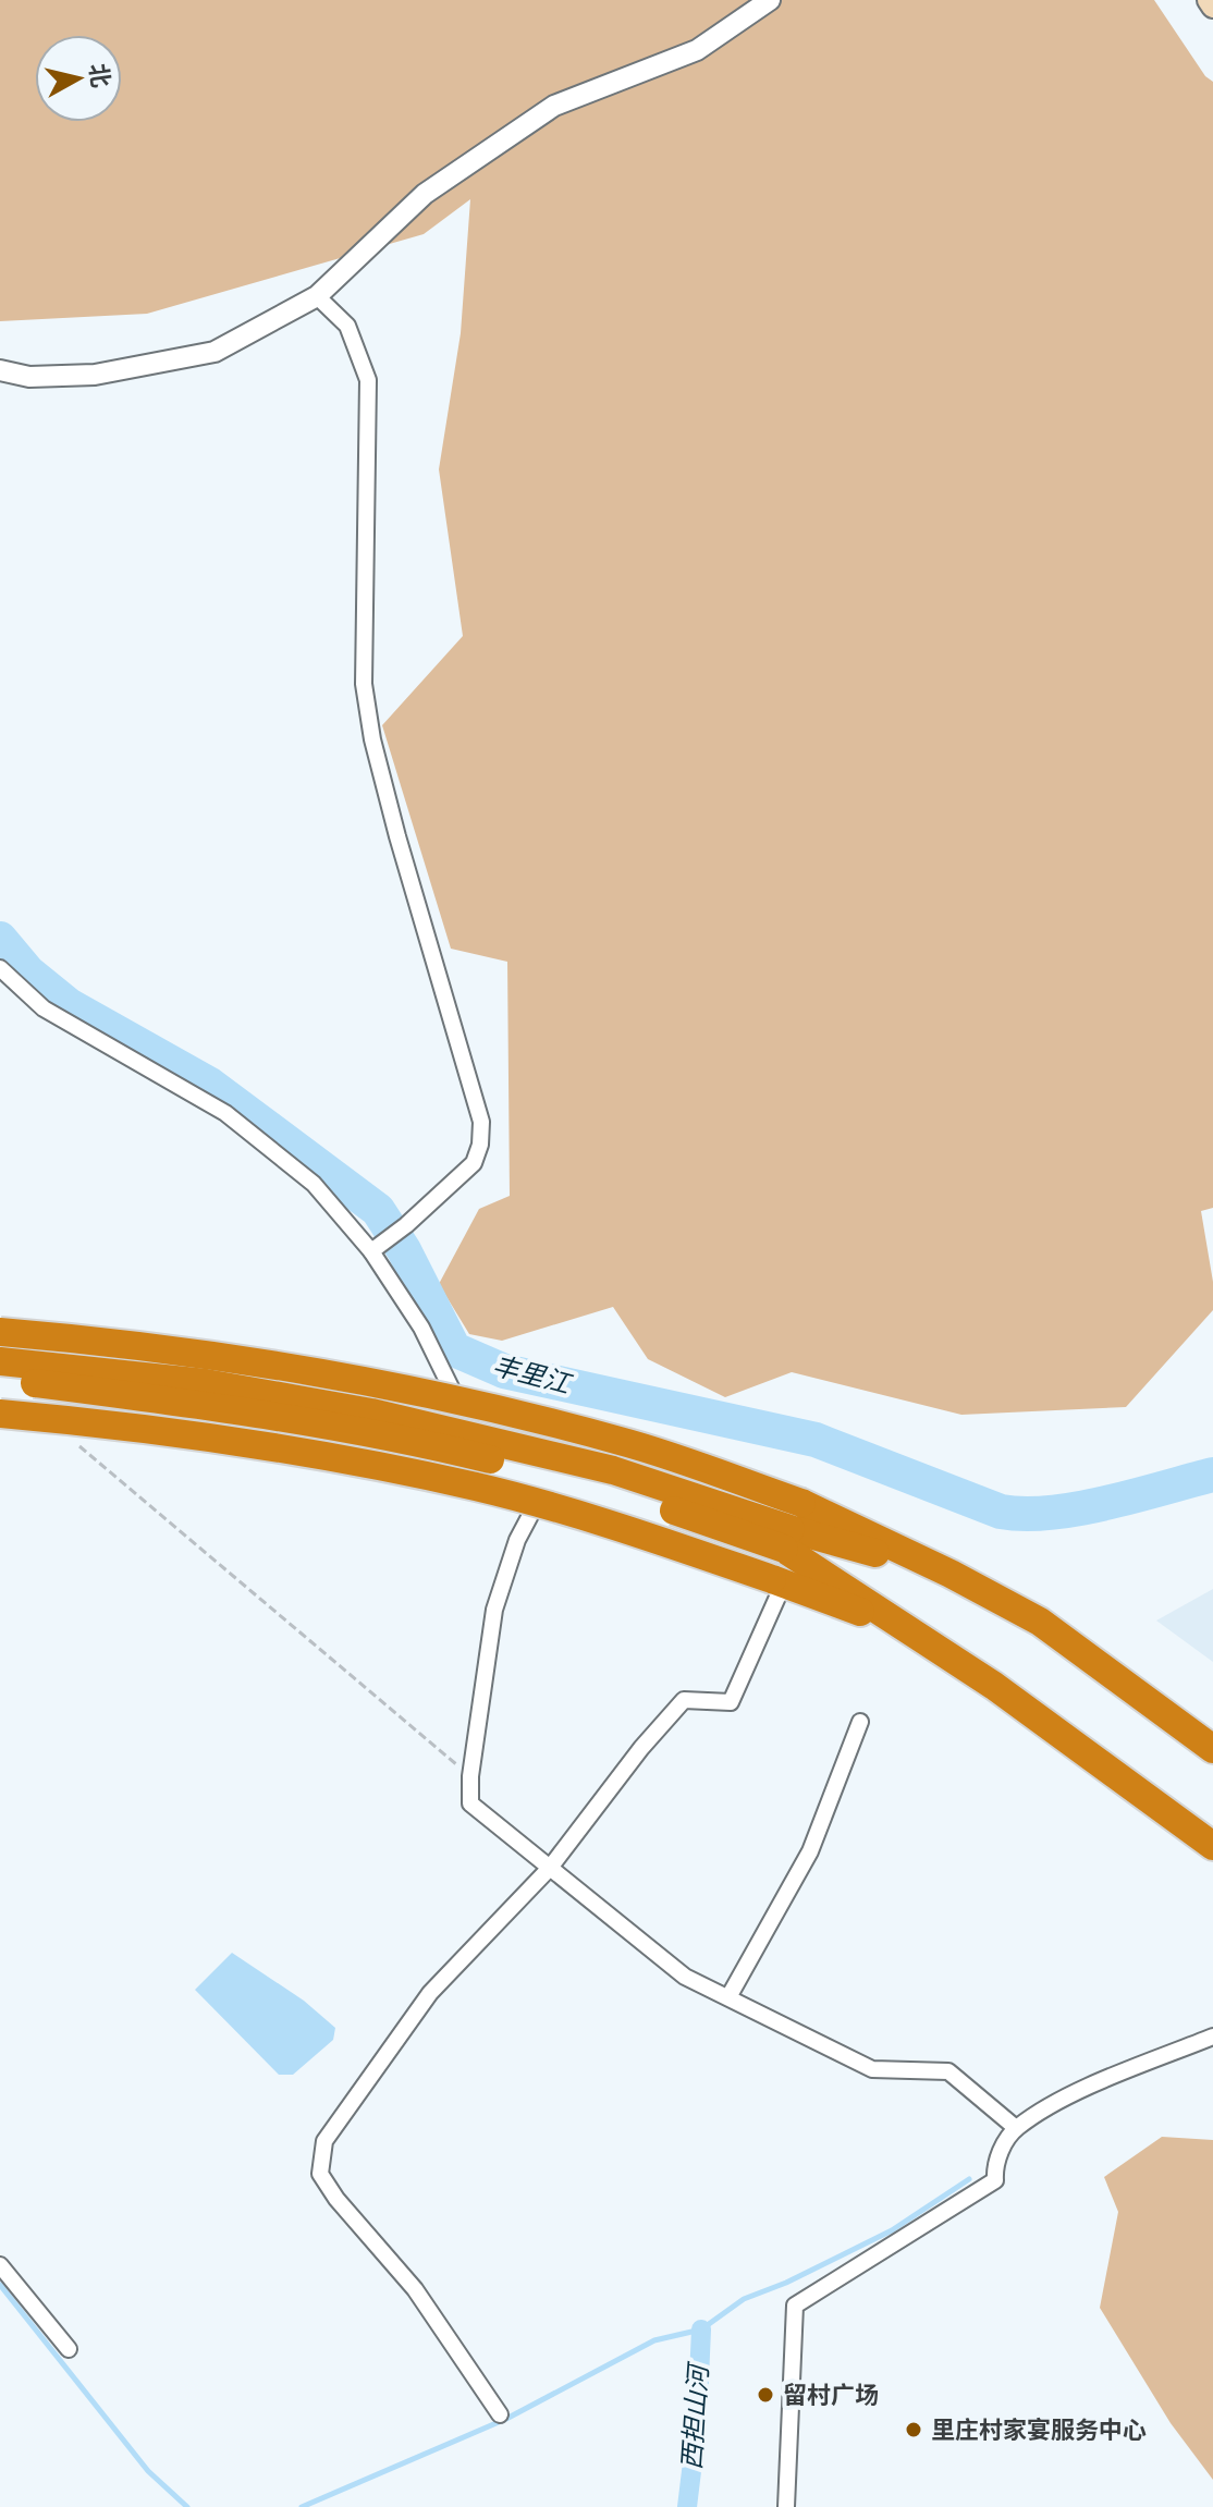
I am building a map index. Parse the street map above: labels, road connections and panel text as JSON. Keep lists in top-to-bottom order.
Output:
{
  "water": ["丰里江", "西担山河"],
  "places": ["留村广场", "里庄村家宴服务中心"],
  "north": "right"
}
